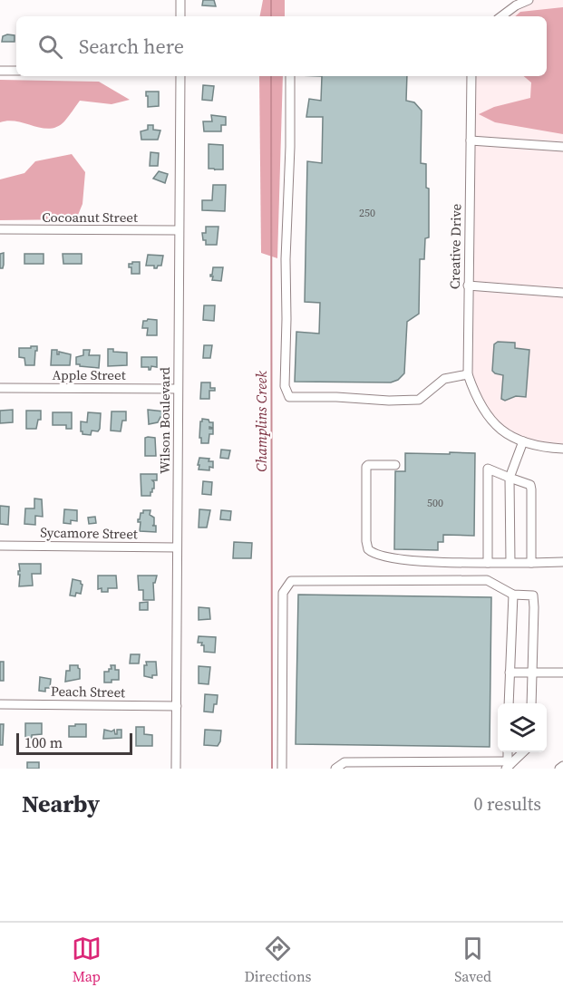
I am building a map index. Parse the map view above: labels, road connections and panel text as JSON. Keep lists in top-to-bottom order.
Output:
{
  "streets": {
    "street": [
      "Cocoanut Street",
      "Creative Drive",
      "Apple Street",
      "Wilson Boulevard",
      "Sycamore Street",
      "Peach Street"
    ]
  },
  "crossings": [
    ["Cocoanut Street", "Wilson Boulevard"],
    ["Apple Street", "Wilson Boulevard"],
    ["Wilson Boulevard", "Sycamore Street"],
    ["Wilson Boulevard", "Peach Street"]
  ],
  "water": ["Champlins Creek"],
  "house_numbers": ["250", "500"],
  "scale_bar": "100 m",
  "page": {
    "search": "Search here",
    "scale": "100 m",
    "heading": ["Nearby", "0 results"],
    "nav": ["Map", "Directions", "Saved"]
  }
}
